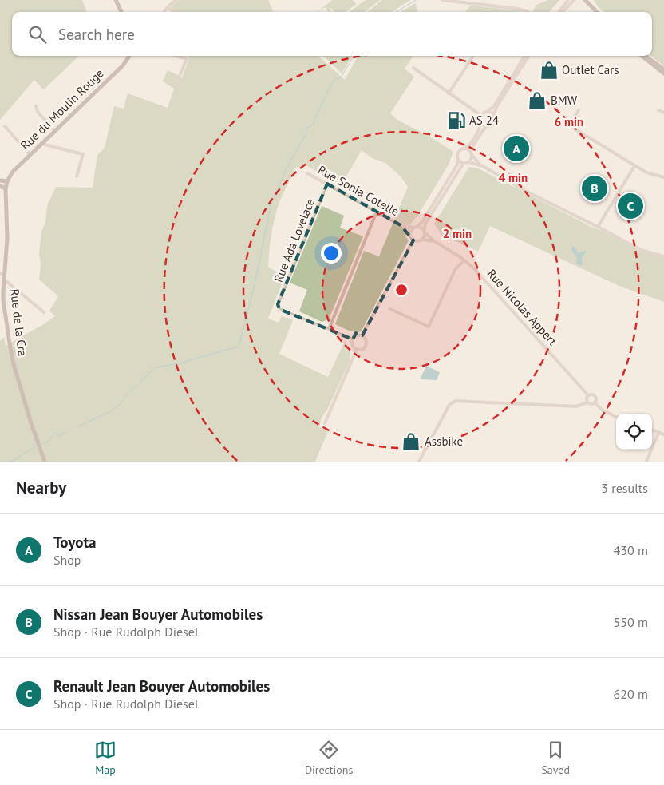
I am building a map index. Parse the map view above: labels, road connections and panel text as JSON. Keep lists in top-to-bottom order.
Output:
{
  "streets": {
    "street": [
      "Rue du Moulin Rouge",
      "Rue Sonia Cotelle",
      "Rue Ada Lovelace",
      "Rue Nicolas Appert",
      "Rue de la Cra"
    ]
  },
  "crossings": [
    ["Rue du Moulin Rouge", "Rue de la Cra"],
    ["Rue Sonia Cotelle", "Rue Ada Lovelace"]
  ],
  "places": {
    "shop": ["Outlet Cars", "BMW", "Assbike"],
    "fuel station": ["AS 24"]
  },
  "page": {
    "search": "Search here",
    "pins": ["A", "B", "C"],
    "heading": ["Nearby", "3 results"],
    "list": [
      {
        "mark": "A",
        "name": "Toyota",
        "note": "Shop",
        "value": "430 m"
      },
      {
        "mark": "B",
        "name": "Nissan Jean Bouyer Automobiles",
        "note": "Shop · Rue Rudolph Diesel",
        "value": "550 m"
      },
      {
        "mark": "C",
        "name": "Renault Jean Bouyer Automobiles",
        "note": "Shop · Rue Rudolph Diesel",
        "value": "620 m"
      }
    ],
    "nav": ["Map", "Directions", "Saved"]
  },
  "rings": ["6 min", "4 min", "2 min"]
}
